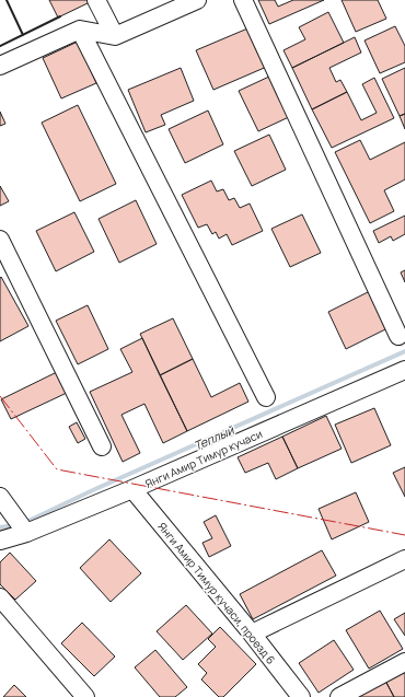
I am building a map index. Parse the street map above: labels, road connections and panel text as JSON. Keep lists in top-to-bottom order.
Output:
{
  "streets": {
    "street": ["Янги Амир Тимур кучаси", "Янги Амир Тимур кучаси, проезд 6"]
  },
  "crossings": [
    ["Янги Амир Тимур кучаси", "Янги Амир Тимур кучаси, проезд 6"]
  ],
  "water": ["Теплый"]
}
